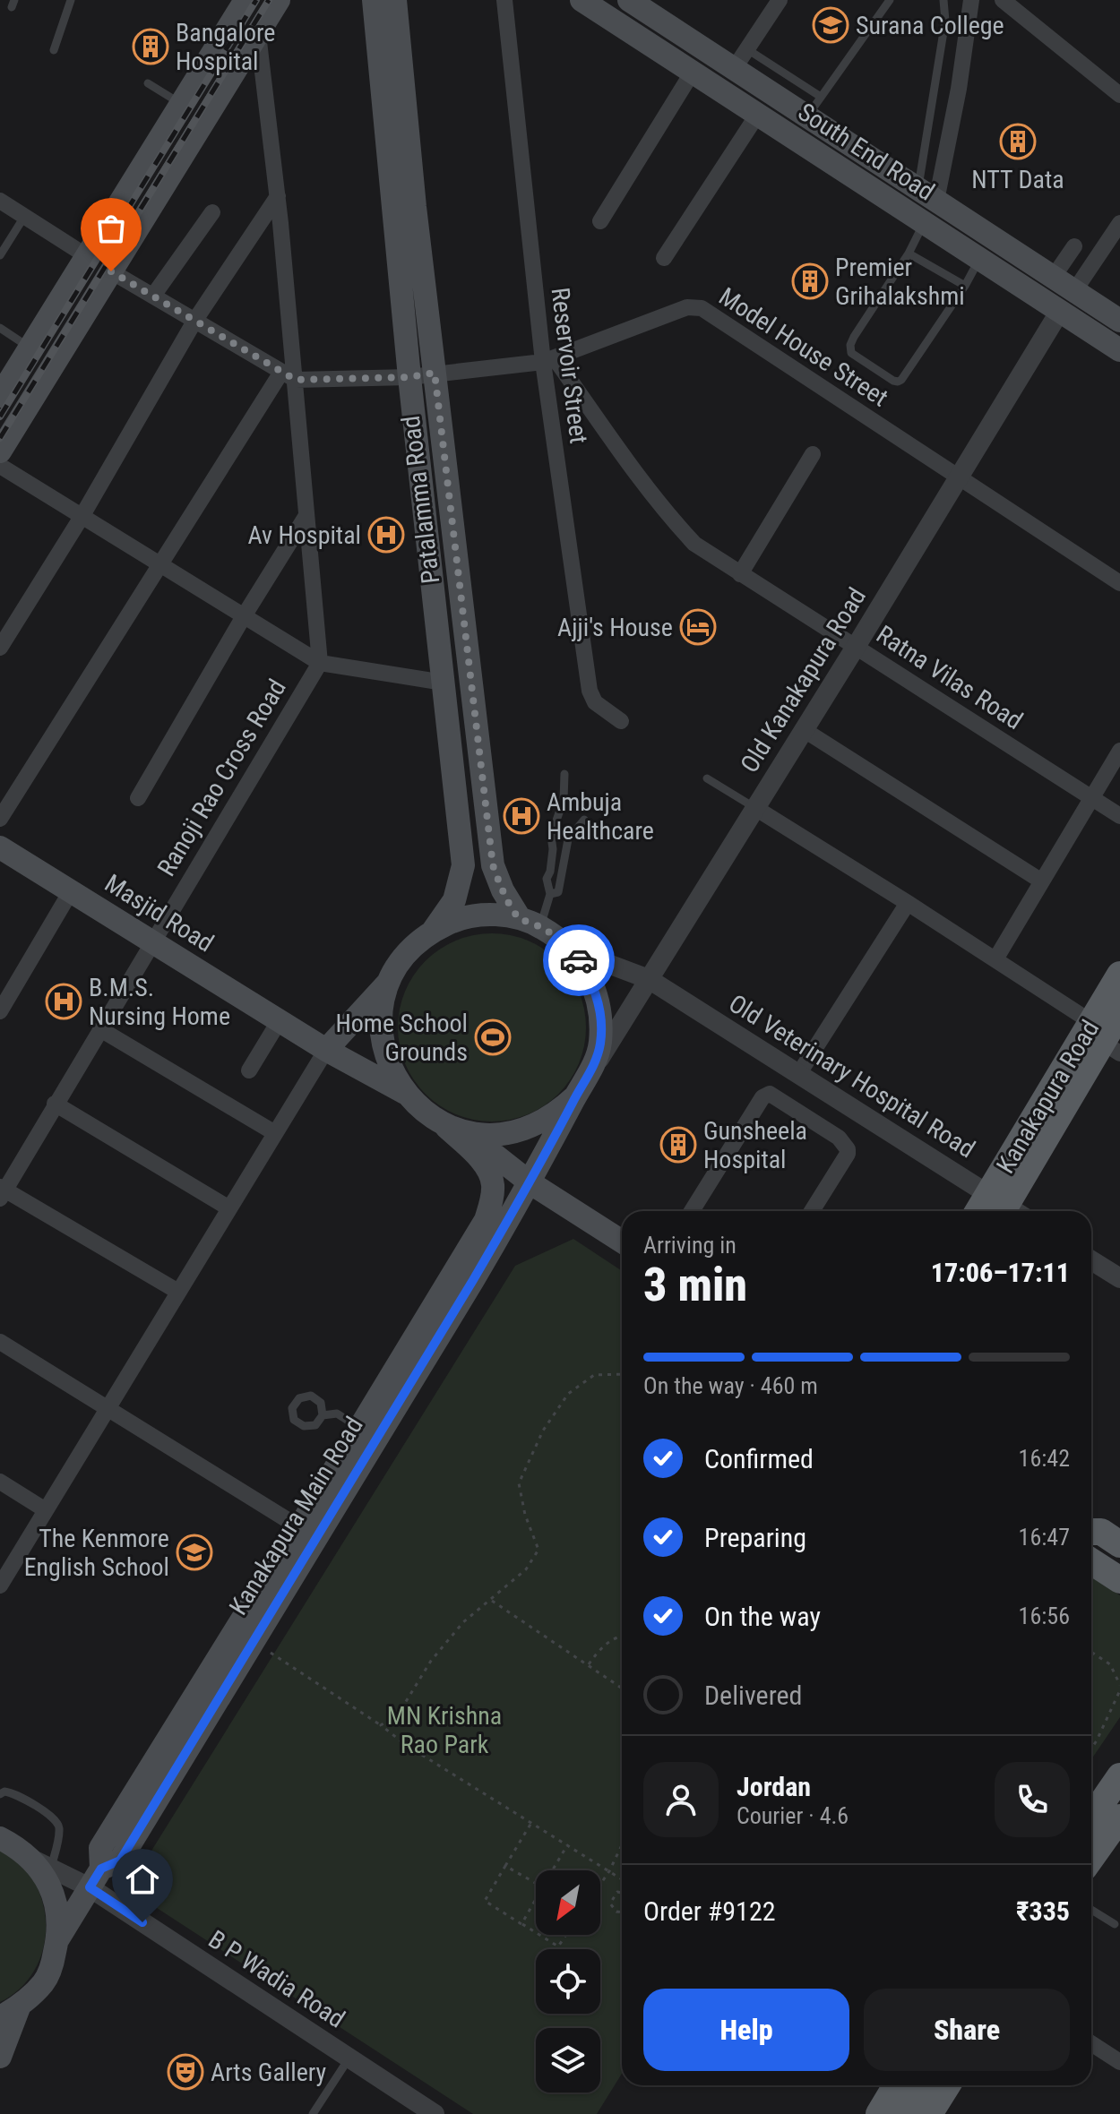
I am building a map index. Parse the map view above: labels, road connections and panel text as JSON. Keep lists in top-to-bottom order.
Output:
{
  "streets": {
    "main road": [
      "South End Road",
      "Patalamma Road",
      "Masjid Road",
      "Kanakapura Road",
      "Kanakapura Main Road"
    ],
    "street": [
      "Model House Street",
      "Reservoir Street",
      "Ratna Vilas Road",
      "Old Kanakapura Road",
      "Ranoji Rao Cross Road",
      "Old Veterinary Hospital Road",
      "B P Wadia Road"
    ]
  },
  "crossings": [
    ["South End Road", "Old Kanakapura Road"],
    ["Model House Street", "Reservoir Street"],
    ["Model House Street", "Patalamma Road"],
    ["Model House Street", "Ratna Vilas Road"],
    ["Model House Street", "Old Kanakapura Road"],
    ["Reservoir Street", "Ratna Vilas Road"],
    ["Patalamma Road", "Old Kanakapura Road"],
    ["Patalamma Road", "Masjid Road"],
    ["Patalamma Road", "Old Veterinary Hospital Road"],
    ["Patalamma Road", "Kanakapura Main Road"],
    ["Ratna Vilas Road", "Old Kanakapura Road"],
    ["Old Kanakapura Road", "Masjid Road"],
    ["Old Kanakapura Road", "Old Veterinary Hospital Road"],
    ["Old Kanakapura Road", "Kanakapura Main Road"],
    ["Ranoji Rao Cross Road", "Masjid Road"],
    ["Masjid Road", "Old Veterinary Hospital Road"],
    ["Masjid Road", "Kanakapura Main Road"],
    ["Old Veterinary Hospital Road", "Kanakapura Road"],
    ["Old Veterinary Hospital Road", "Kanakapura Main Road"],
    ["Kanakapura Main Road", "B P Wadia Road"]
  ],
  "parks": ["MN Krishna Rao Park"],
  "places": {
    "school or university": ["Surana College", "The Kenmore English School"],
    "building": [
      "Bangalore Hospital",
      "NTT Data",
      "Premier Grihalakshmi",
      "Gunsheela Hospital"
    ],
    "hospital": ["Av Hospital", "Ambuja Healthcare", "B.M.S. Nursing Home"],
    "hotel": ["Ajji's House"],
    "sports": ["Home School Grounds"],
    "theatre": ["Arts Gallery"]
  },
  "north": "bottom left",
  "page": {
    "heading": ["3 min", "Arriving in", "17:06–17:11"],
    "panel": [
      "Jordan",
      "Courier · 4.6",
      "Order #9122",
      "₹335"
    ],
    "bar": "On the way · 460 m",
    "list": [
      ["Confirmed", "16:42"],
      ["Preparing", "16:47"],
      ["On the way", "16:56"],
      "Delivered"
    ],
    "buttons": ["Help", "Share"]
  }
}
